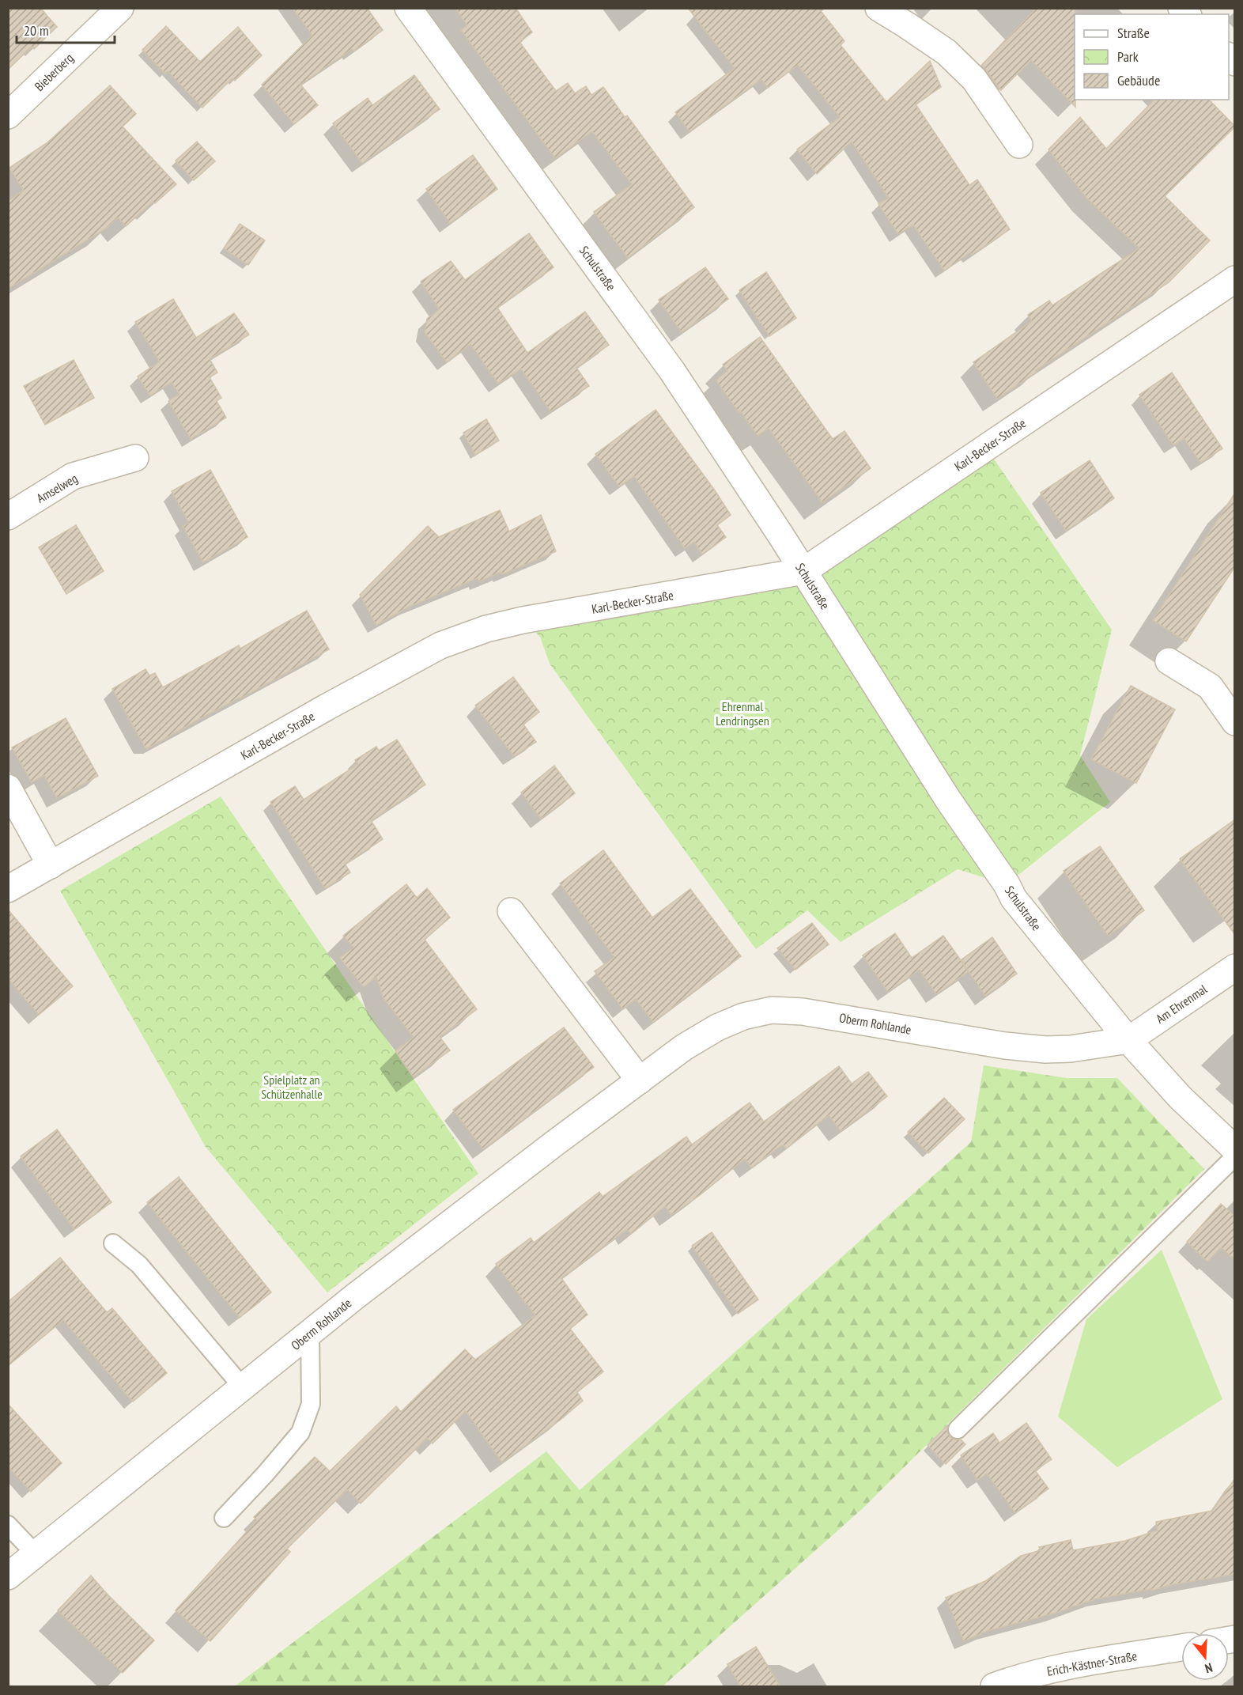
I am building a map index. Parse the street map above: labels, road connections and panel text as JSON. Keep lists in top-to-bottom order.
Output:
{
  "streets": {
    "street": [
      "Bieberberg",
      "Schulstraße",
      "Karl-Becker-Straße",
      "Amselweg",
      "Am Ehrenmal",
      "Oberm Rohlande",
      "Erich-Kästner-Straße"
    ]
  },
  "crossings": [
    ["Schulstraße", "Karl-Becker-Straße"],
    ["Schulstraße", "Am Ehrenmal"],
    ["Schulstraße", "Oberm Rohlande"],
    ["Am Ehrenmal", "Oberm Rohlande"]
  ],
  "parks": ["Ehrenmal Lendringsen", "Spielplatz an Schützenhalle"],
  "legend": ["Straße", "Park", "Gebäude"],
  "scale_bar": "20 m",
  "north": "bottom"
}
